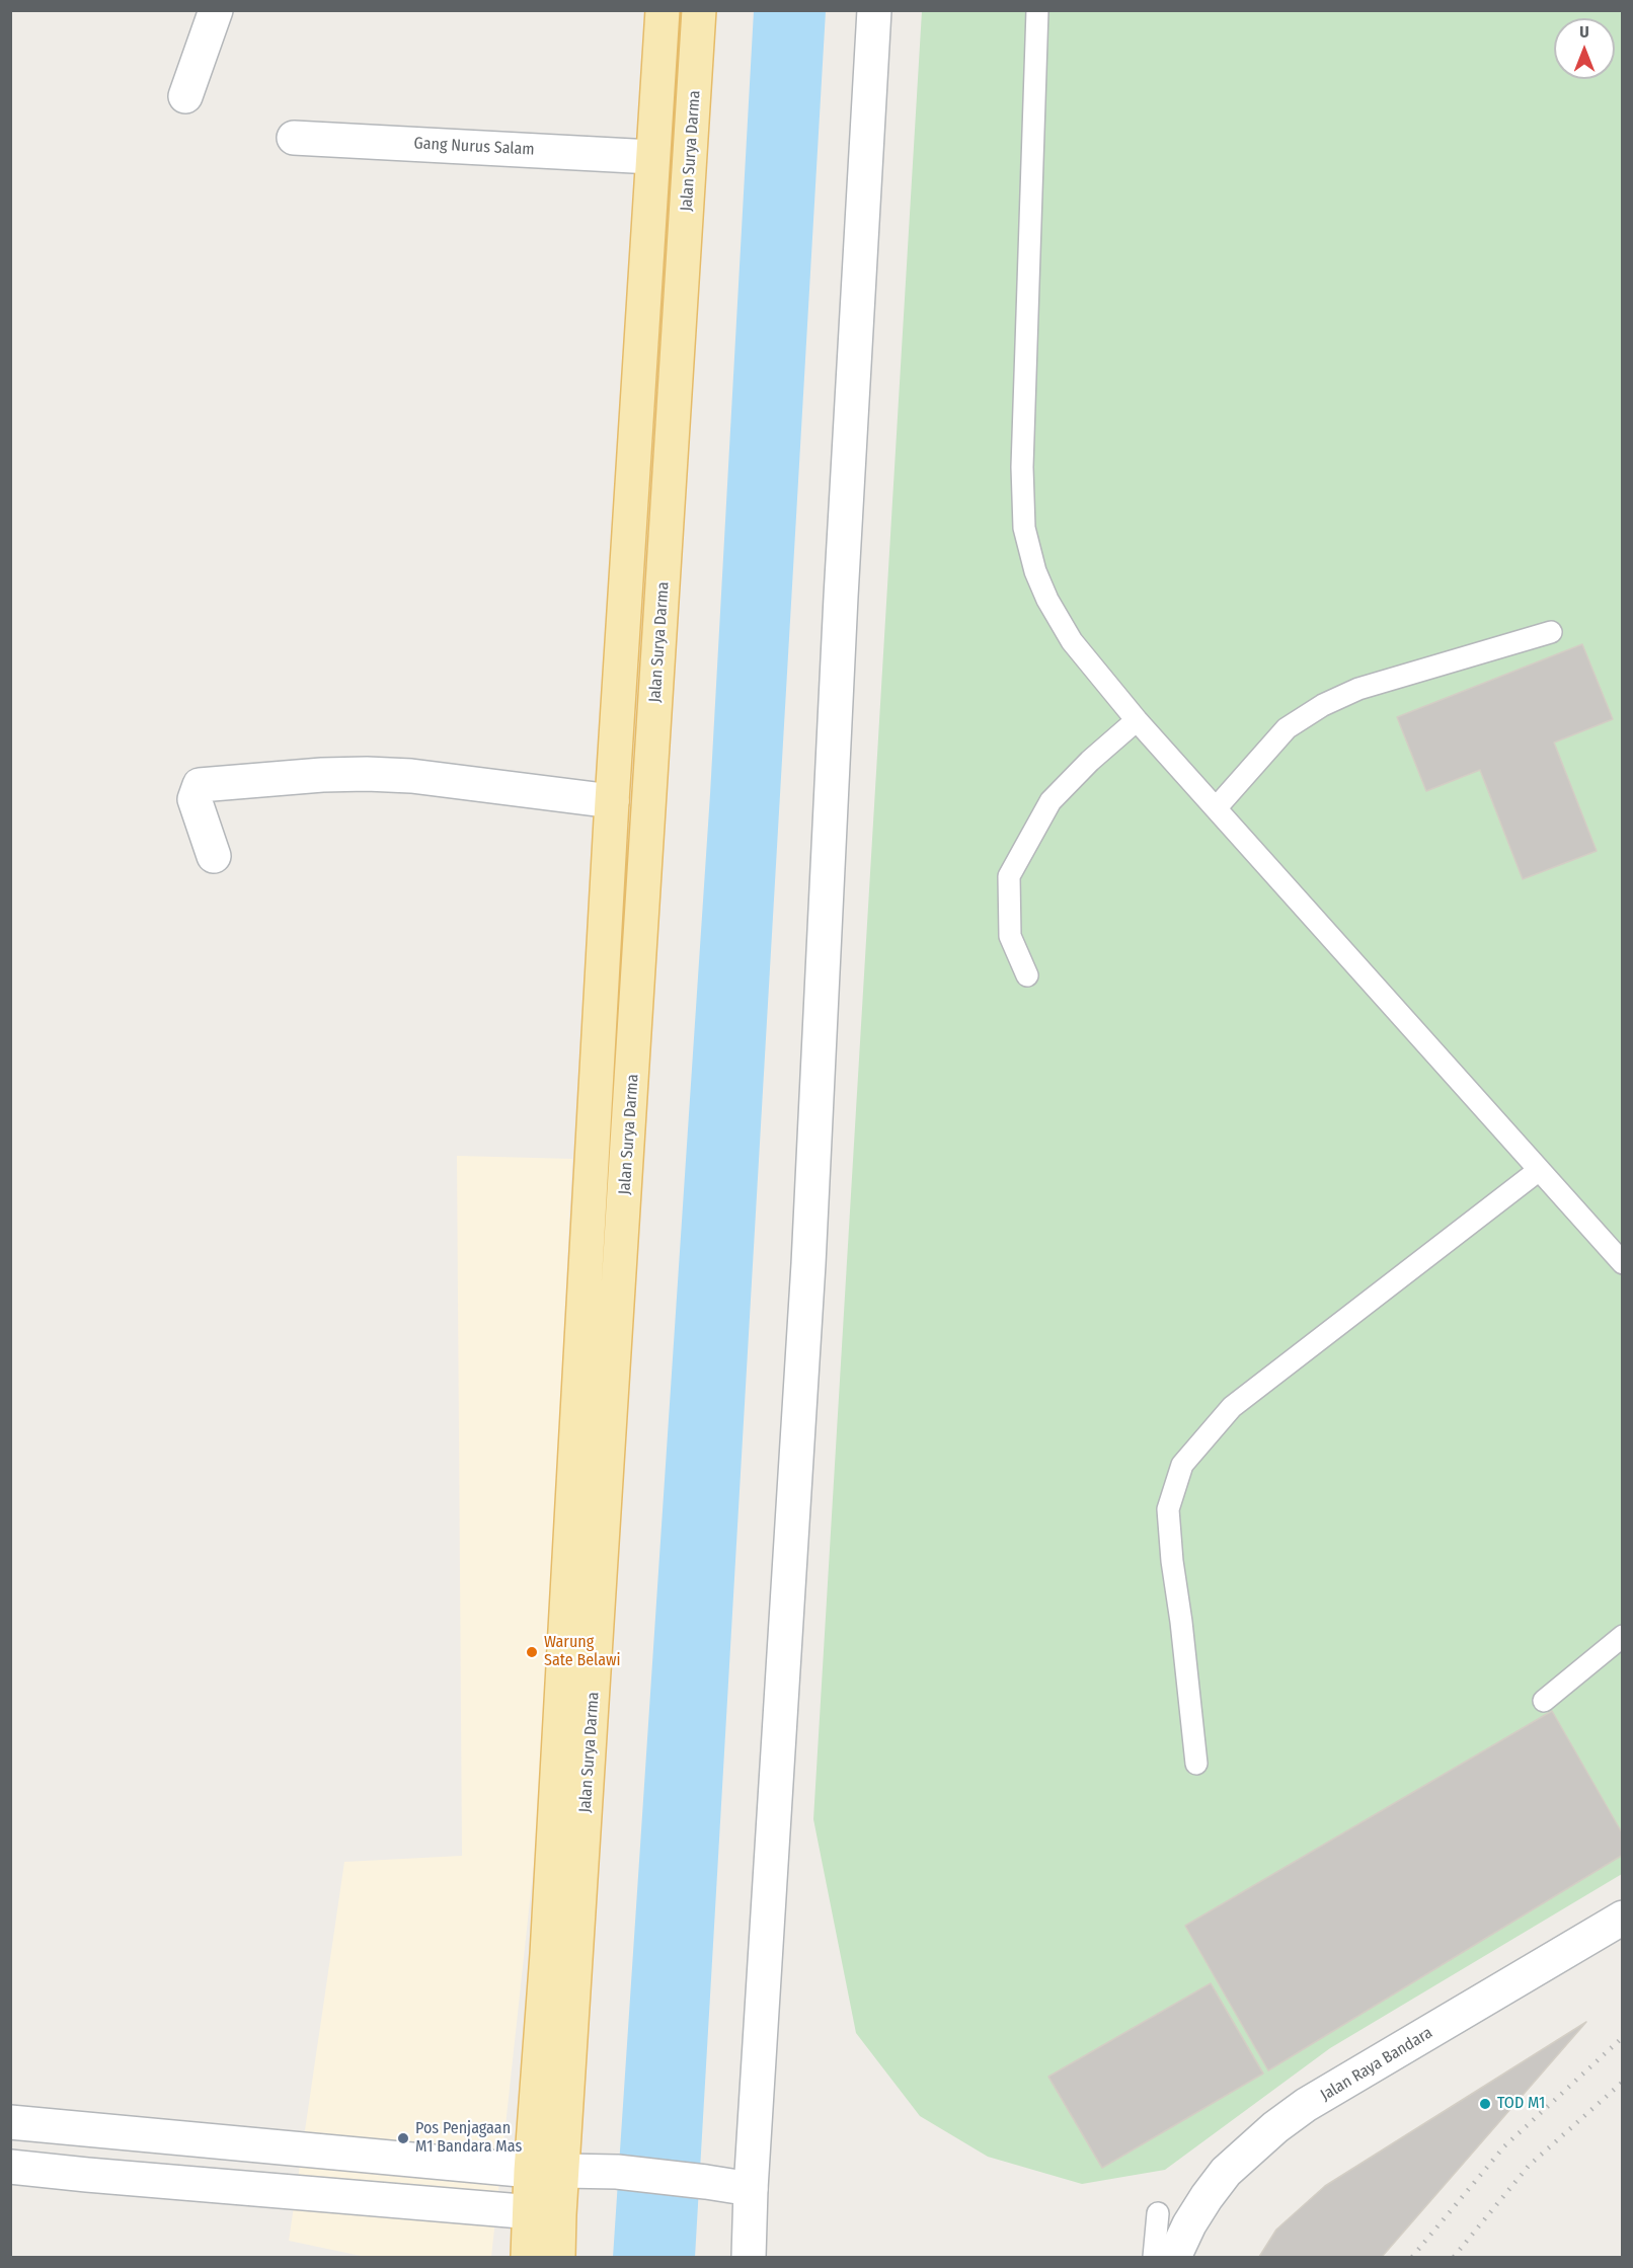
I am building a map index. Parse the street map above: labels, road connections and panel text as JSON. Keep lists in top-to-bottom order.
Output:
{
  "streets": {
    "main road": ["Jalan Surya Darma"],
    "street": ["Gang Nurus Salam", "Jalan Raya Bandara"]
  },
  "crossings": [
    ["Gang Nurus Salam", "Jalan Surya Darma"]
  ],
  "places": ["Warung Sate Belawi", "TOD M1", "Pos Penjagaan M1 Bandara Mas"],
  "north": "top"
}
